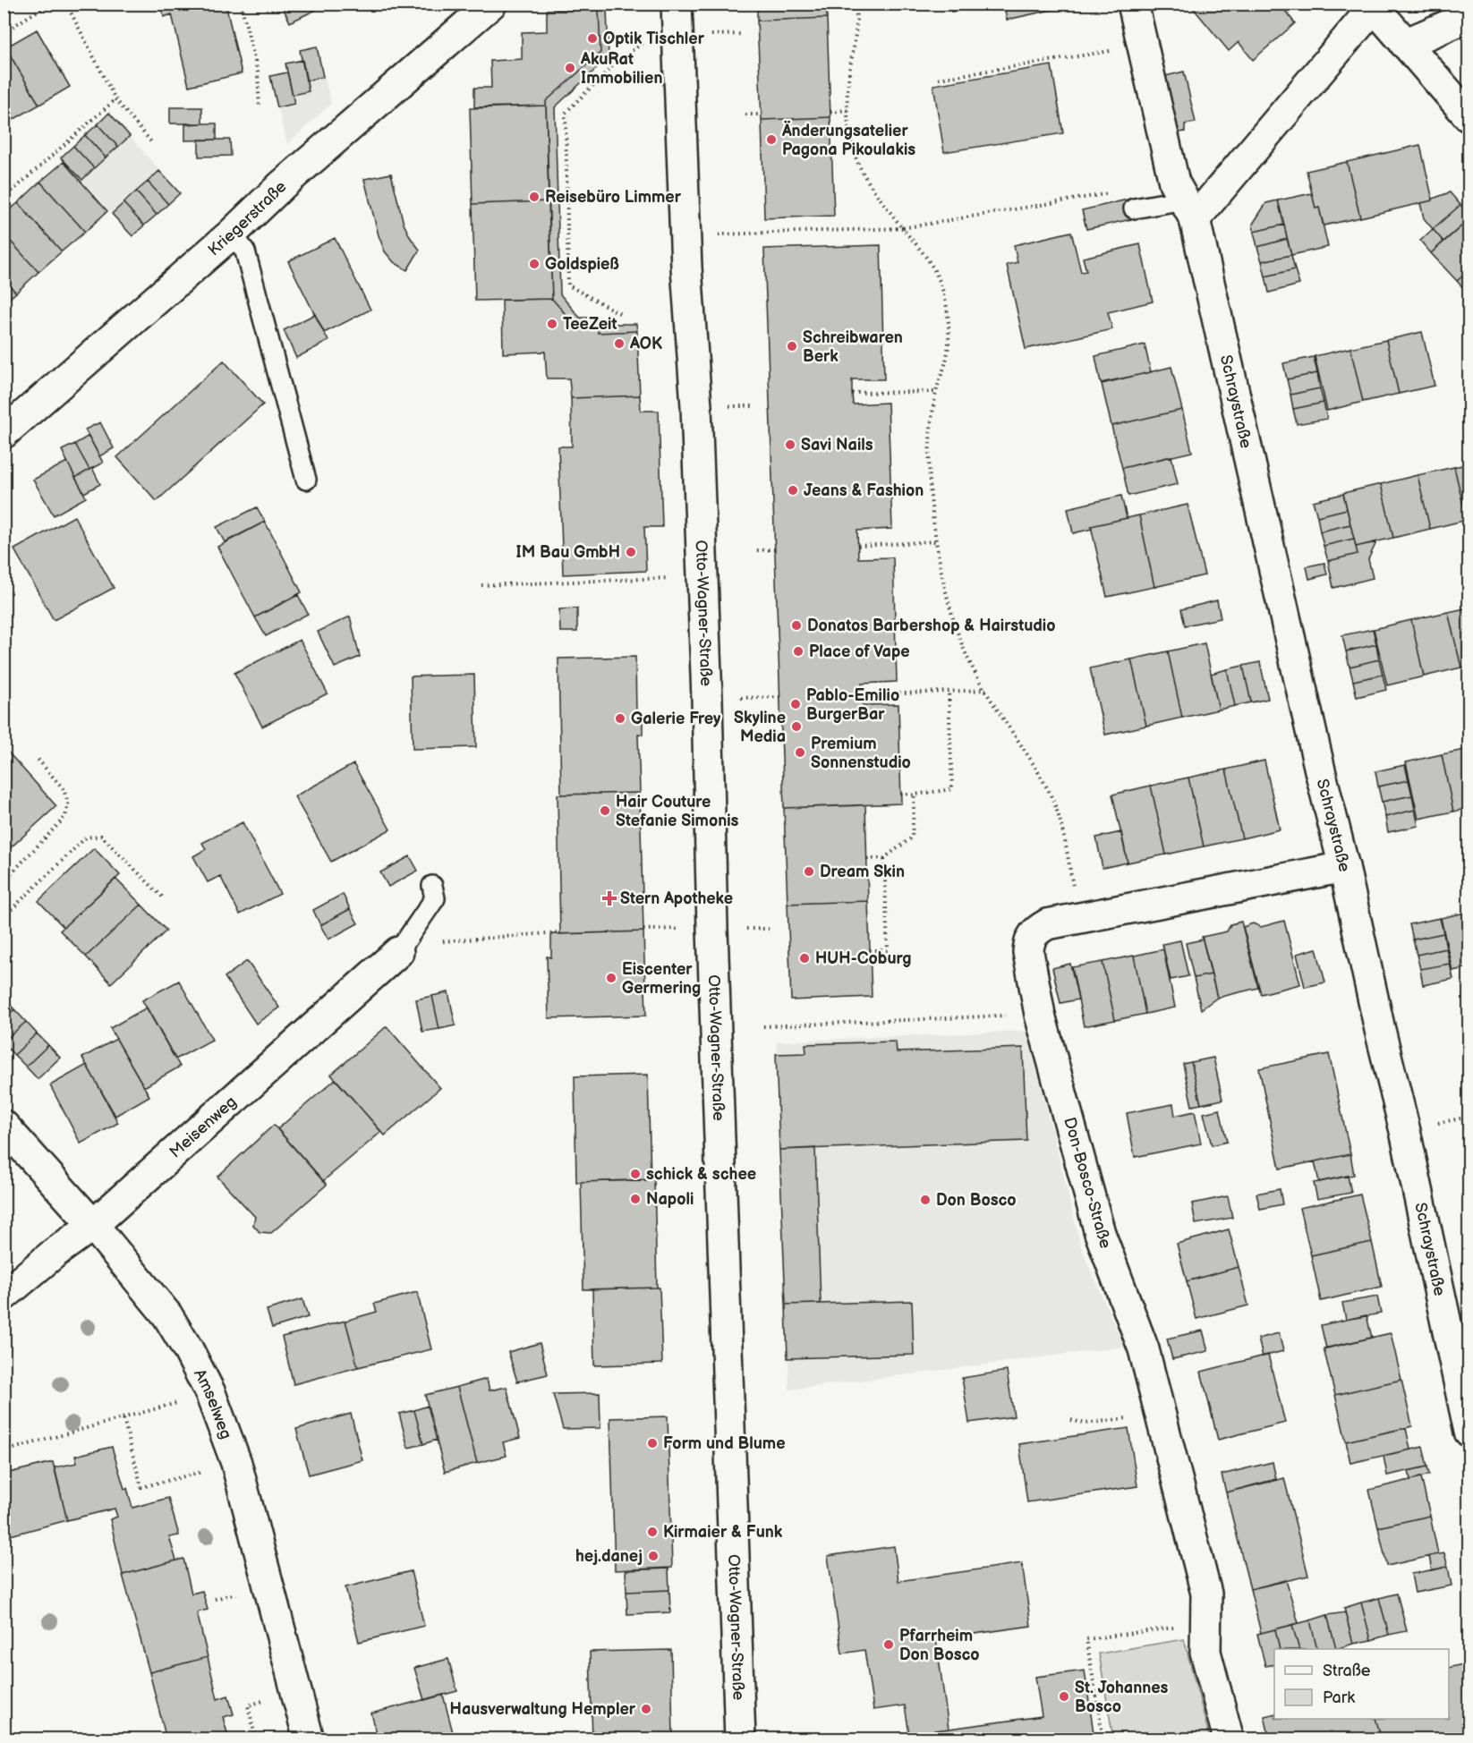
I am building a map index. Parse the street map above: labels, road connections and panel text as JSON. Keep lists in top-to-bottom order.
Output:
{
  "streets": {
    "street": [
      "Kriegerstraße",
      "Schraystraße",
      "Otto-Wagner-Straße",
      "Meisenweg",
      "Don-Bosco-Straße",
      "Amselweg"
    ]
  },
  "crossings": [
    ["Schraystraße", "Don-Bosco-Straße"],
    ["Meisenweg", "Amselweg"]
  ],
  "places": {
    "other": [
      "Optik Tischler",
      "AkuRat Immobilien",
      "Änderungsatelier Pagona Pikoulakis",
      "Reisebüro Limmer",
      "Goldspieß",
      "TeeZeit",
      "AOK",
      "Schreibwaren Berk",
      "Savi Nails",
      "Jeans & Fashion",
      "IM Bau GmbH",
      "Donatos Barbershop & Hairstudio",
      "Place of Vape",
      "Pablo-Emilio BurgerBar",
      "Galerie Frey",
      "Skyline Media",
      "Premium Sonnenstudio",
      "Hair Couture Stefanie Simonis",
      "Dream Skin",
      "HUH-Coburg",
      "Eiscenter Germering",
      "schick & schee",
      "Napoli",
      "Don Bosco",
      "Form und Blume",
      "Kirmaier & Funk",
      "hej.danej",
      "Pfarrheim Don Bosco",
      "St. Johannes Bosco",
      "Hausverwaltung Hempler"
    ],
    "health": ["Stern Apotheke"]
  },
  "legend": ["Straße", "Park"]
}
